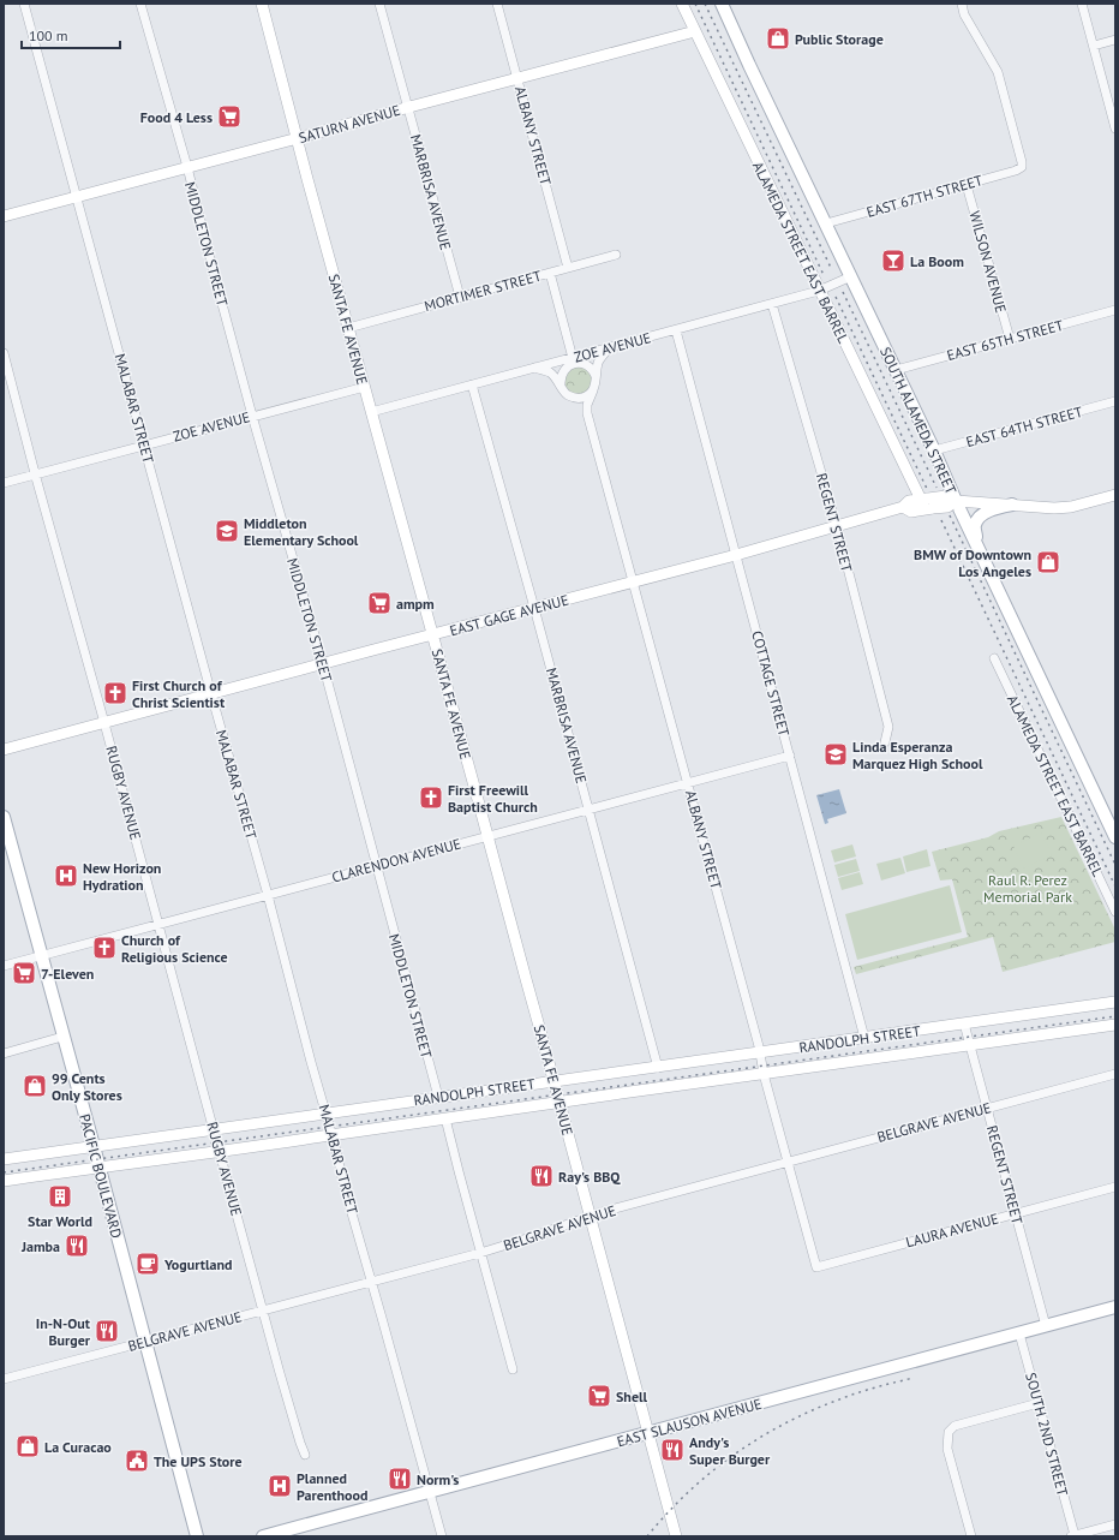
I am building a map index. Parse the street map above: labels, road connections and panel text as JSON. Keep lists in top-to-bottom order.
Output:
{
  "streets": {
    "main road": ["SOUTH ALAMEDA STREET", "PACIFIC BOULEVARD", "EAST SLAUSON AVENUE"],
    "street": [
      "SATURN AVENUE",
      "ALBANY STREET",
      "MARBRISA AVENUE",
      "EAST 67TH STREET",
      "MIDDLETON STREET",
      "ALAMEDA STREET EAST BARREL",
      "WILSON AVENUE",
      "MORTIMER STREET",
      "SANTA FE AVENUE",
      "EAST 65TH STREET",
      "ZOE AVENUE",
      "MALABAR STREET",
      "EAST 64TH STREET",
      "REGENT STREET",
      "EAST GAGE AVENUE",
      "COTTAGE STREET",
      "RUGBY AVENUE",
      "CLARENDON AVENUE",
      "RANDOLPH STREET",
      "BELGRAVE AVENUE",
      "LAURA AVENUE",
      "SOUTH 2ND STREET"
    ]
  },
  "crossings": [
    ["SATURN AVENUE", "ALBANY STREET"],
    ["SATURN AVENUE", "MARBRISA AVENUE"],
    ["SATURN AVENUE", "MIDDLETON STREET"],
    ["SATURN AVENUE", "ALAMEDA STREET EAST BARREL"],
    ["SATURN AVENUE", "SANTA FE AVENUE"],
    ["SATURN AVENUE", "MALABAR STREET"],
    ["ALBANY STREET", "MORTIMER STREET"],
    ["ALBANY STREET", "ZOE AVENUE"],
    ["ALBANY STREET", "EAST GAGE AVENUE"],
    ["ALBANY STREET", "CLARENDON AVENUE"],
    ["ALBANY STREET", "RANDOLPH STREET"],
    ["ALBANY STREET", "BELGRAVE AVENUE"],
    ["ALBANY STREET", "LAURA AVENUE"],
    ["MARBRISA AVENUE", "MORTIMER STREET"],
    ["MARBRISA AVENUE", "ZOE AVENUE"],
    ["MARBRISA AVENUE", "EAST GAGE AVENUE"],
    ["MARBRISA AVENUE", "CLARENDON AVENUE"],
    ["MARBRISA AVENUE", "RANDOLPH STREET"],
    ["EAST 67TH STREET", "WILSON AVENUE"],
    ["EAST 67TH STREET", "SOUTH ALAMEDA STREET"],
    ["MIDDLETON STREET", "ZOE AVENUE"],
    ["MIDDLETON STREET", "EAST GAGE AVENUE"],
    ["MIDDLETON STREET", "CLARENDON AVENUE"],
    ["MIDDLETON STREET", "RANDOLPH STREET"],
    ["ALAMEDA STREET EAST BARREL", "ZOE AVENUE"],
    ["ALAMEDA STREET EAST BARREL", "EAST GAGE AVENUE"],
    ["WILSON AVENUE", "EAST 65TH STREET"],
    ["MORTIMER STREET", "SANTA FE AVENUE"],
    ["SANTA FE AVENUE", "ZOE AVENUE"],
    ["SANTA FE AVENUE", "EAST GAGE AVENUE"],
    ["SANTA FE AVENUE", "CLARENDON AVENUE"],
    ["SANTA FE AVENUE", "RANDOLPH STREET"],
    ["SANTA FE AVENUE", "BELGRAVE AVENUE"],
    ["SANTA FE AVENUE", "EAST SLAUSON AVENUE"],
    ["EAST 65TH STREET", "SOUTH ALAMEDA STREET"],
    ["ZOE AVENUE", "MALABAR STREET"],
    ["ZOE AVENUE", "SOUTH ALAMEDA STREET"],
    ["ZOE AVENUE", "REGENT STREET"],
    ["ZOE AVENUE", "COTTAGE STREET"],
    ["ZOE AVENUE", "RUGBY AVENUE"],
    ["MALABAR STREET", "EAST GAGE AVENUE"],
    ["MALABAR STREET", "CLARENDON AVENUE"],
    ["MALABAR STREET", "RANDOLPH STREET"],
    ["MALABAR STREET", "BELGRAVE AVENUE"],
    ["MALABAR STREET", "EAST SLAUSON AVENUE"],
    ["SOUTH ALAMEDA STREET", "EAST 64TH STREET"],
    ["SOUTH ALAMEDA STREET", "EAST GAGE AVENUE"],
    ["REGENT STREET", "EAST GAGE AVENUE"],
    ["REGENT STREET", "RANDOLPH STREET"],
    ["REGENT STREET", "BELGRAVE AVENUE"],
    ["REGENT STREET", "LAURA AVENUE"],
    ["REGENT STREET", "EAST SLAUSON AVENUE"],
    ["EAST GAGE AVENUE", "COTTAGE STREET"],
    ["EAST GAGE AVENUE", "RUGBY AVENUE"],
    ["COTTAGE STREET", "CLARENDON AVENUE"],
    ["COTTAGE STREET", "RANDOLPH STREET"],
    ["RUGBY AVENUE", "CLARENDON AVENUE"],
    ["RUGBY AVENUE", "RANDOLPH STREET"],
    ["RUGBY AVENUE", "BELGRAVE AVENUE"],
    ["CLARENDON AVENUE", "PACIFIC BOULEVARD"],
    ["RANDOLPH STREET", "PACIFIC BOULEVARD"],
    ["BELGRAVE AVENUE", "PACIFIC BOULEVARD"],
    ["EAST SLAUSON AVENUE", "SOUTH 2ND STREET"]
  ],
  "parks": ["Raul R. Perez Memorial Park"],
  "places": {
    "shop": [
      "Public Storage",
      "BMW of Downtown Los Angeles",
      "99 Cents Only Stores",
      "La Curacao"
    ],
    "supermarket": [
      "Food 4 Less",
      "ampm",
      "7-Eleven",
      "Shell"
    ],
    "bar": ["La Boom"],
    "school or university": ["Middleton Elementary School", "Linda Esperanza Marquez High School"],
    "church": ["First Church of Christ Scientist", "First Freewill Baptist Church", "Church of Religious Science"],
    "hospital": ["New Horizon Hydration", "Planned Parenthood"],
    "restaurant": [
      "Ray's BBQ",
      "Jamba",
      "In-N-Out Burger",
      "Andy's Super Burger",
      "Norm's"
    ],
    "building": ["Star World"],
    "cafe": ["Yogurtland"],
    "public building": ["The UPS Store"]
  },
  "scale_bar": "100 m"
}
